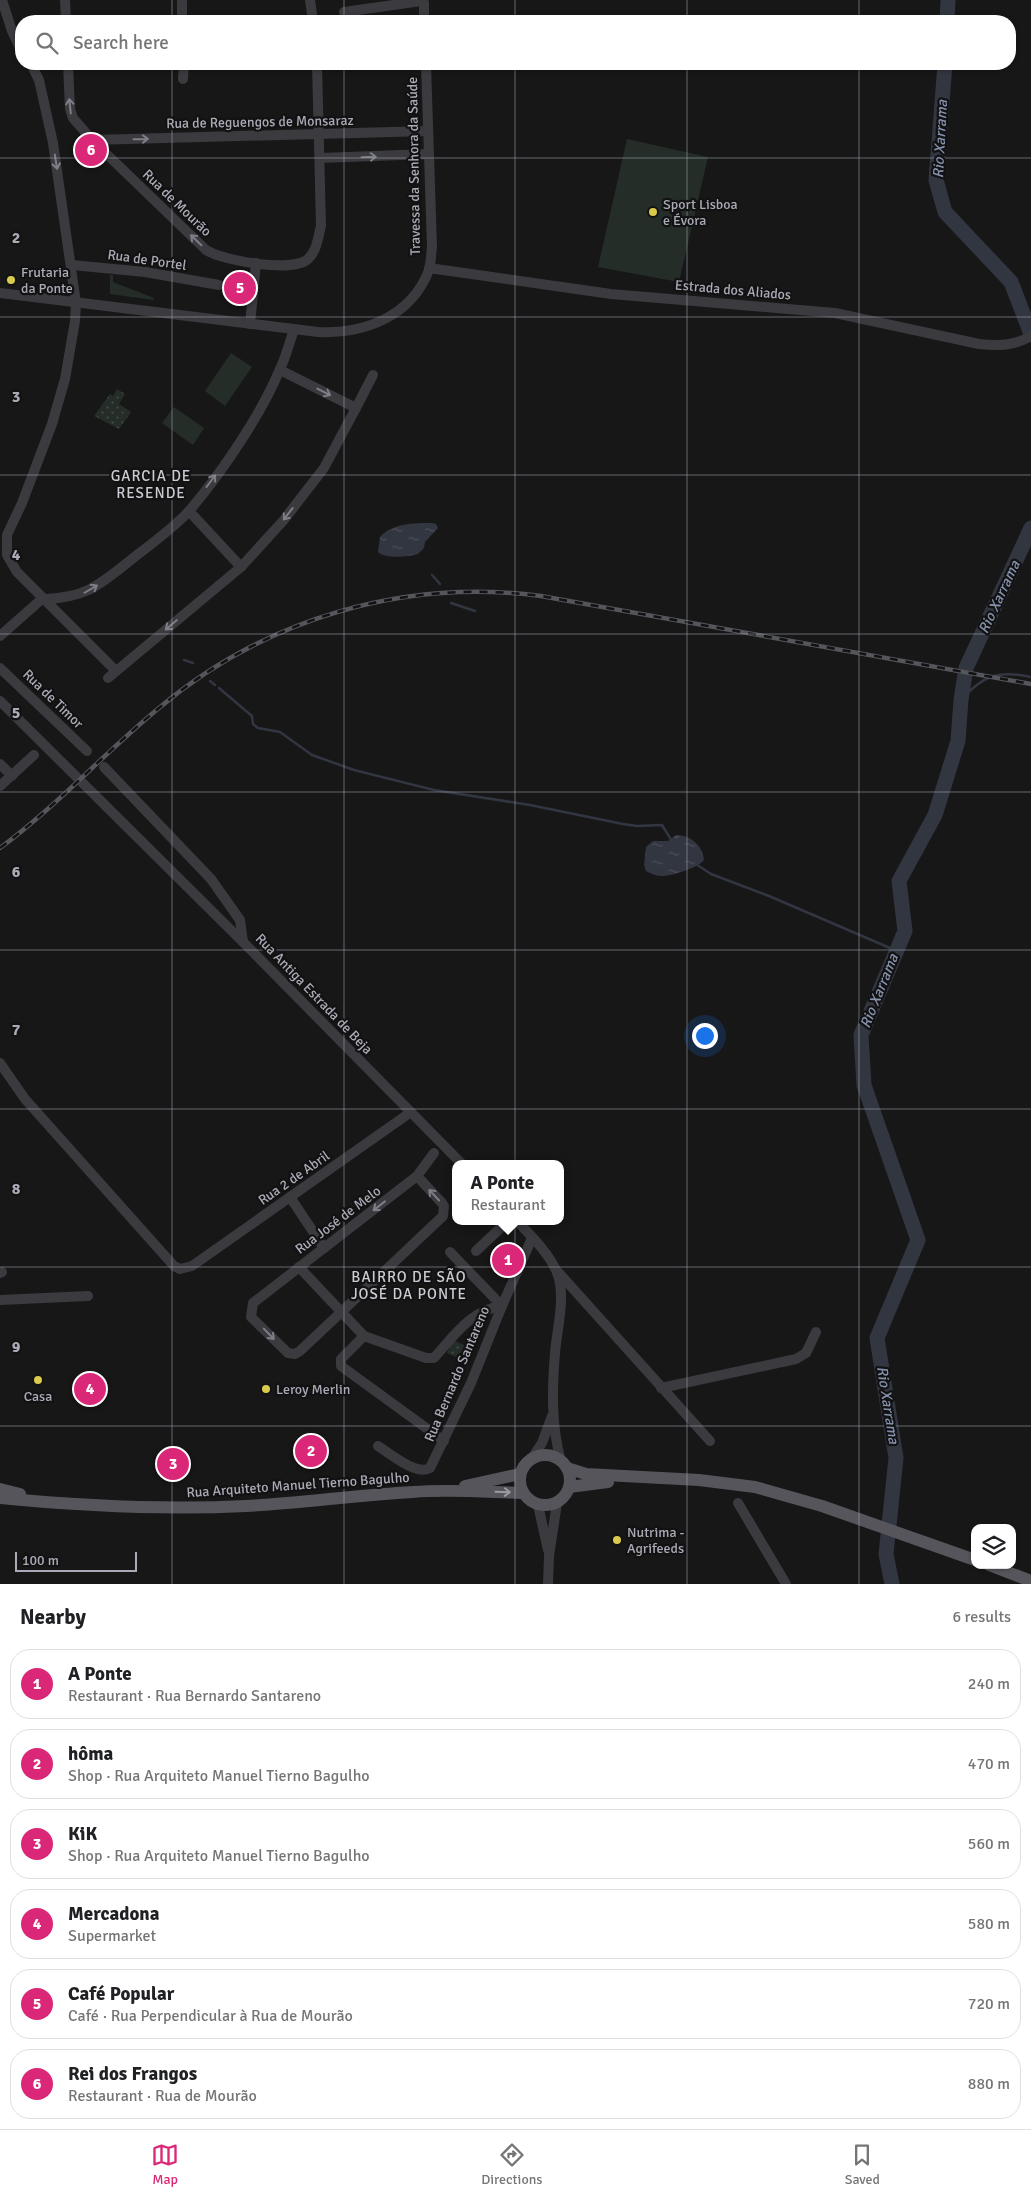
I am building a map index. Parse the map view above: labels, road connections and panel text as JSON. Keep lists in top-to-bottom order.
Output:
{
  "streets": {
    "main road": ["Rua Arquiteto Manuel Tierno Bagulho"],
    "street": [
      "Rua de Reguengos de Monsaraz",
      "Travessa da Senhora da Saúde",
      "Rua de Mourão",
      "Rua de Portel",
      "Estrada dos Aliados",
      "Rua de Timor",
      "Rua Antiga Estrada de Beja",
      "Rua 2 de Abril",
      "Rua José de Melo",
      "Rua Bernardo Santareno"
    ]
  },
  "crossings": [
    ["Rua de Reguengos de Monsaraz", "Travessa da Senhora da Saúde"],
    ["Rua de Reguengos de Monsaraz", "Rua de Mourão"],
    ["Travessa da Senhora da Saúde", "Estrada dos Aliados"],
    ["Rua Antiga Estrada de Beja", "Rua 2 de Abril"]
  ],
  "one_way": ["Rua de Reguengos de Monsaraz", "Rua de Mourão"],
  "districts": ["GARCIA DE RESENDE", "BAIRRO DE SÃO JOSÉ DA PONTE"],
  "water": ["Rio Xarrama"],
  "places": [
    "Sport Lisboa e Évora",
    "Frutaria da Ponte",
    "Casa",
    "Leroy Merlin",
    "Nutrima - Agrifeeds"
  ],
  "scale_bar": "100 m",
  "page": {
    "search": "Search here",
    "pins": [
      "6",
      "5",
      "1",
      "4",
      "2",
      "3"
    ],
    "popup": ["A Ponte", "Restaurant"],
    "scale": "100 m",
    "heading": ["Nearby", "6 results"],
    "list": [
      {
        "mark": "1",
        "name": "A Ponte",
        "note": "Restaurant · Rua Bernardo Santareno",
        "value": "240 m"
      },
      {
        "mark": "2",
        "name": "hôma",
        "note": "Shop · Rua Arquiteto Manuel Tierno Bagulho",
        "value": "470 m"
      },
      {
        "mark": "3",
        "name": "KiK",
        "note": "Shop · Rua Arquiteto Manuel Tierno Bagulho",
        "value": "560 m"
      },
      {
        "mark": "4",
        "name": "Mercadona",
        "note": "Supermarket",
        "value": "580 m"
      },
      {
        "mark": "5",
        "name": "Café Popular",
        "note": "Café · Rua Perpendicular à Rua de Mourão",
        "value": "720 m"
      },
      {
        "mark": "6",
        "name": "Rei dos Frangos",
        "note": "Restaurant · Rua de Mourão",
        "value": "880 m"
      }
    ],
    "nav": ["Map", "Directions", "Saved"]
  },
  "grid": {
    "rows": [
      "2",
      "3",
      "4",
      "5",
      "6",
      "7",
      "8",
      "9"
    ]
  }
}
